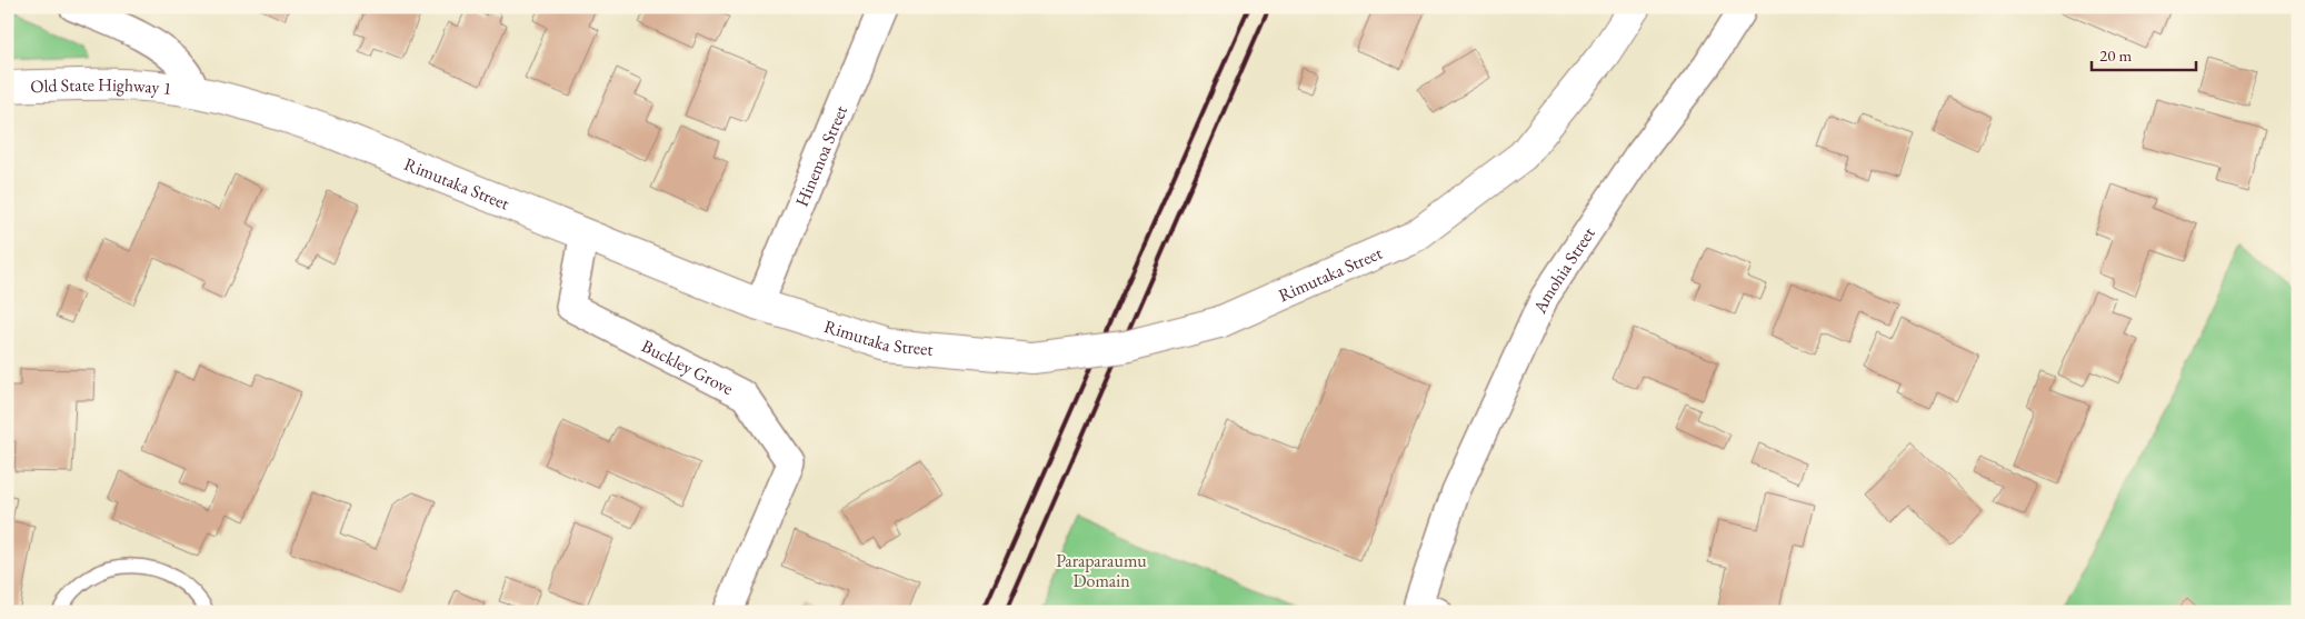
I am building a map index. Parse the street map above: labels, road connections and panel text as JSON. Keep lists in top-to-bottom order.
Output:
{
  "streets": {
    "main road": ["Old State Highway 1", "Rimutaka Street"],
    "street": ["Hinemoa Street", "Amohia Street", "Buckley Grove"]
  },
  "crossings": [
    ["Old State Highway 1", "Rimutaka Street"],
    ["Hinemoa Street", "Rimutaka Street"],
    ["Rimutaka Street", "Buckley Grove"]
  ],
  "parks": ["Paraparaumu Domain"],
  "scale_bar": "20 m"
}
